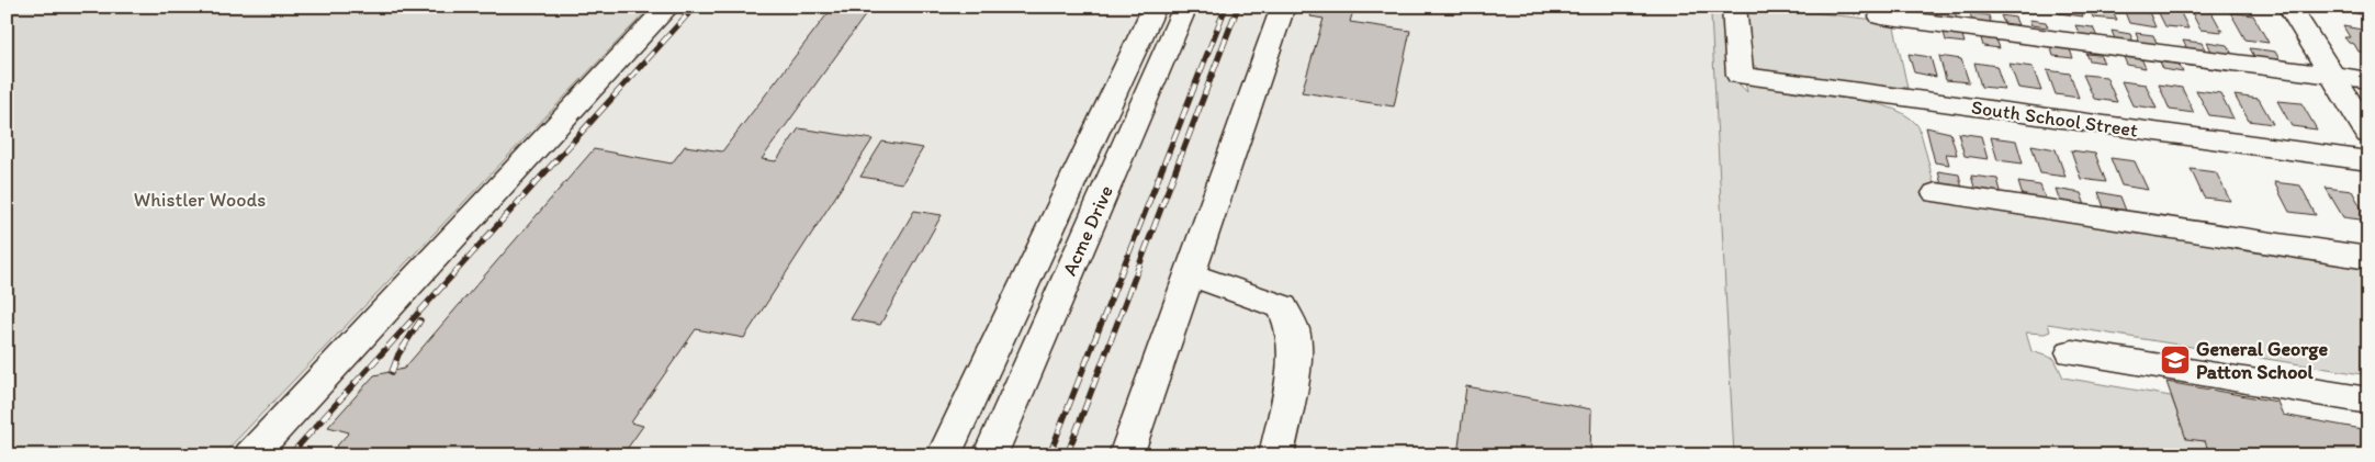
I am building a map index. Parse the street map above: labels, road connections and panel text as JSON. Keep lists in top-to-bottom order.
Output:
{
  "streets": {
    "street": ["South School Street", "Acme Drive"]
  },
  "parks": ["Whistler Woods"],
  "places": {
    "school or university": ["General George Patton School"]
  }
}
